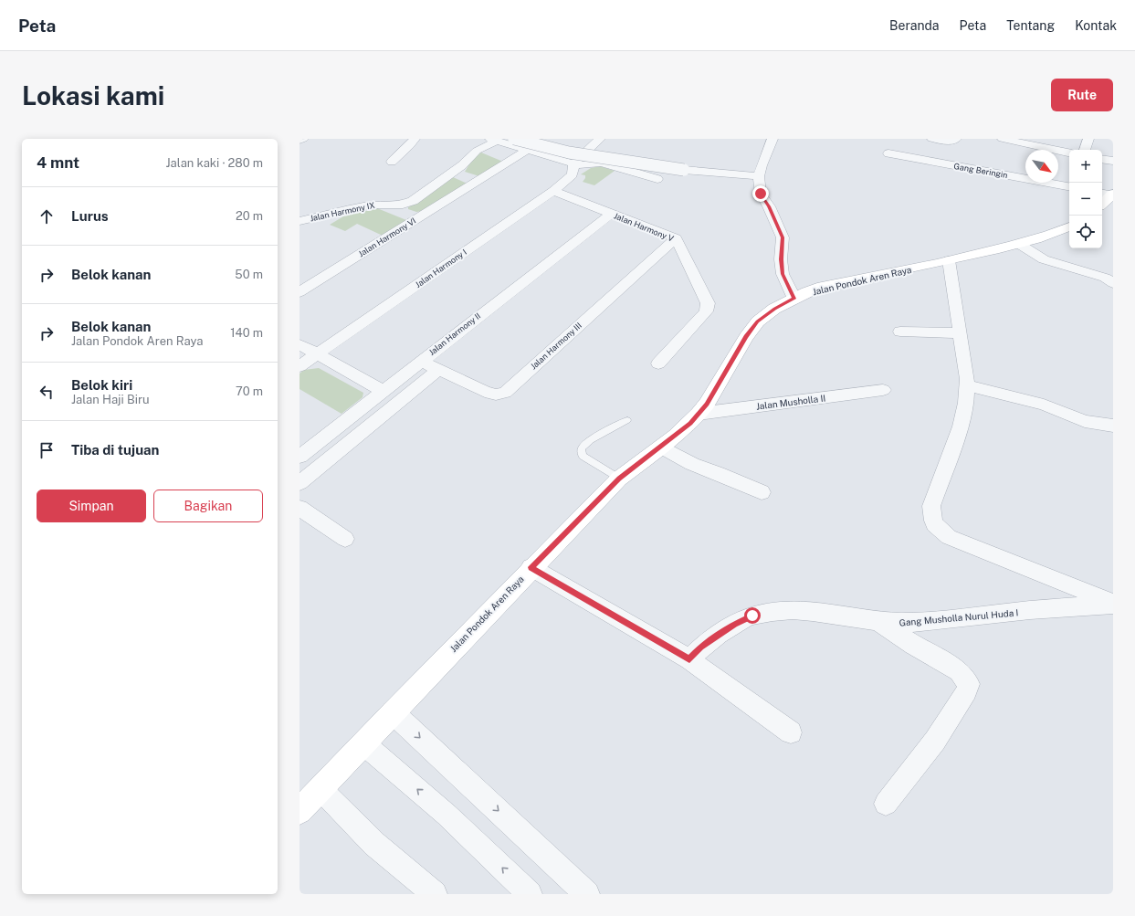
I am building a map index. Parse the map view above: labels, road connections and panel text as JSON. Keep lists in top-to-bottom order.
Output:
{
  "streets": {
    "main road": ["Jalan Pondok Aren Raya"],
    "street": [
      "Gang Beringin",
      "Jalan Harmony IX",
      "Jalan Harmony V",
      "Jalan Harmony VI",
      "Jalan Harmony I",
      "Jalan Harmony II",
      "Jalan Harmony III",
      "Jalan Musholla II",
      "Gang Musholla Nurul Huda I"
    ]
  },
  "crossings": [
    ["Jalan Harmony V", "Jalan Harmony I"],
    ["Jalan Harmony V", "Jalan Harmony II"],
    ["Jalan Harmony V", "Jalan Harmony III"],
    ["Jalan Pondok Aren Raya", "Jalan Musholla II"],
    ["Jalan Harmony II", "Jalan Harmony III"]
  ],
  "north": "bottom right",
  "page": {
    "header": "Peta",
    "nav": [
      "Beranda",
      "Peta",
      "Tentang",
      "Kontak"
    ],
    "buttons": [
      "Rute",
      ["Simpan", "Bagikan"]
    ],
    "title": "Lokasi kami",
    "heading": ["4 mnt", "Jalan kaki · 280 m"],
    "map_buttons": ["+", "−"],
    "list": [
      ["Lurus", "20 m"],
      ["Belok kanan", "50 m"],
      ["Belok kanan", "Jalan Pondok Aren Raya", "140 m"],
      ["Belok kiri", "Jalan Haji Biru", "70 m"],
      "Tiba di tujuan"
    ]
  }
}
